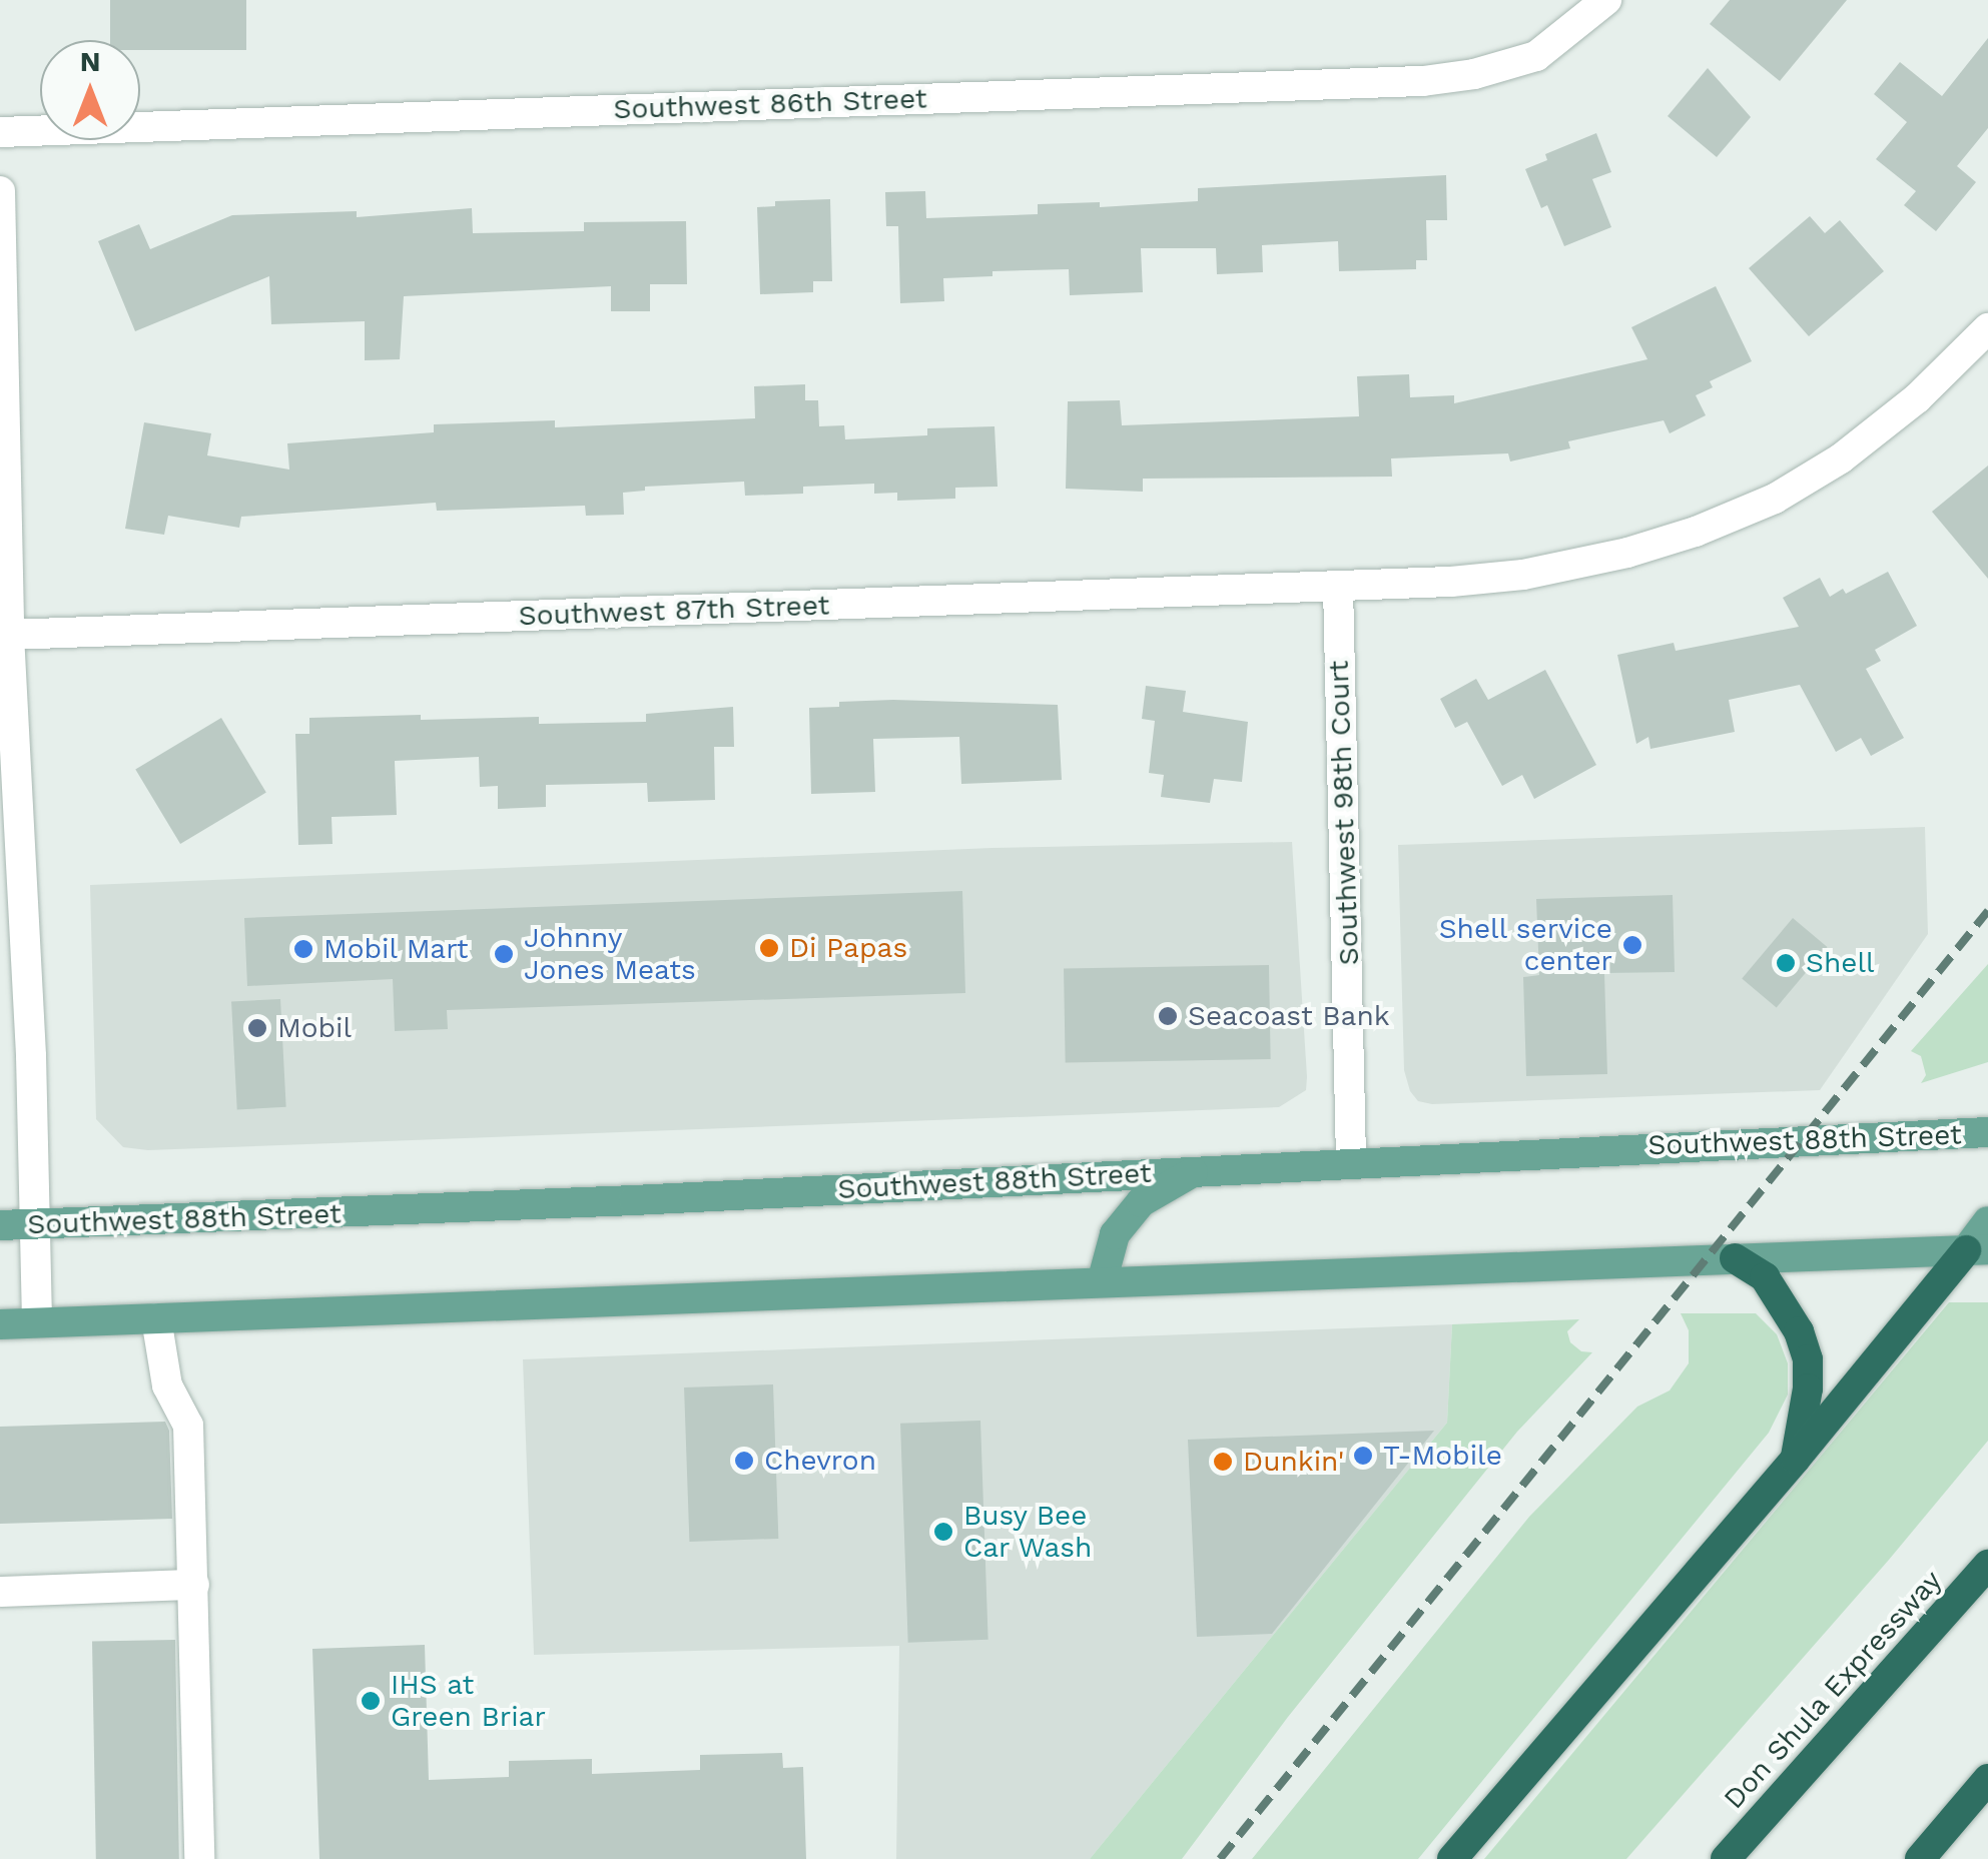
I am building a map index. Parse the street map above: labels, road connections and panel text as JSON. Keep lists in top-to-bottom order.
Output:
{
  "streets": {
    "highway": ["Don Shula Expressway"],
    "main road": ["Southwest 88th Street"],
    "street": ["Southwest 86th Street", "Southwest 87th Street", "Southwest 98th Court"]
  },
  "crossings": [
    ["Southwest 87th Street", "Southwest 98th Court"],
    ["Southwest 98th Court", "Southwest 88th Street"]
  ],
  "places": [
    "Shell service center",
    "Di Papas",
    "Mobil Mart",
    "Johnny Jones Meats",
    "Shell",
    "Seacoast Bank",
    "Mobil",
    "T-Mobile",
    "Chevron",
    "Dunkin'",
    "Busy Bee Car Wash",
    "IHS at Green Briar"
  ],
  "north": "top"
}
